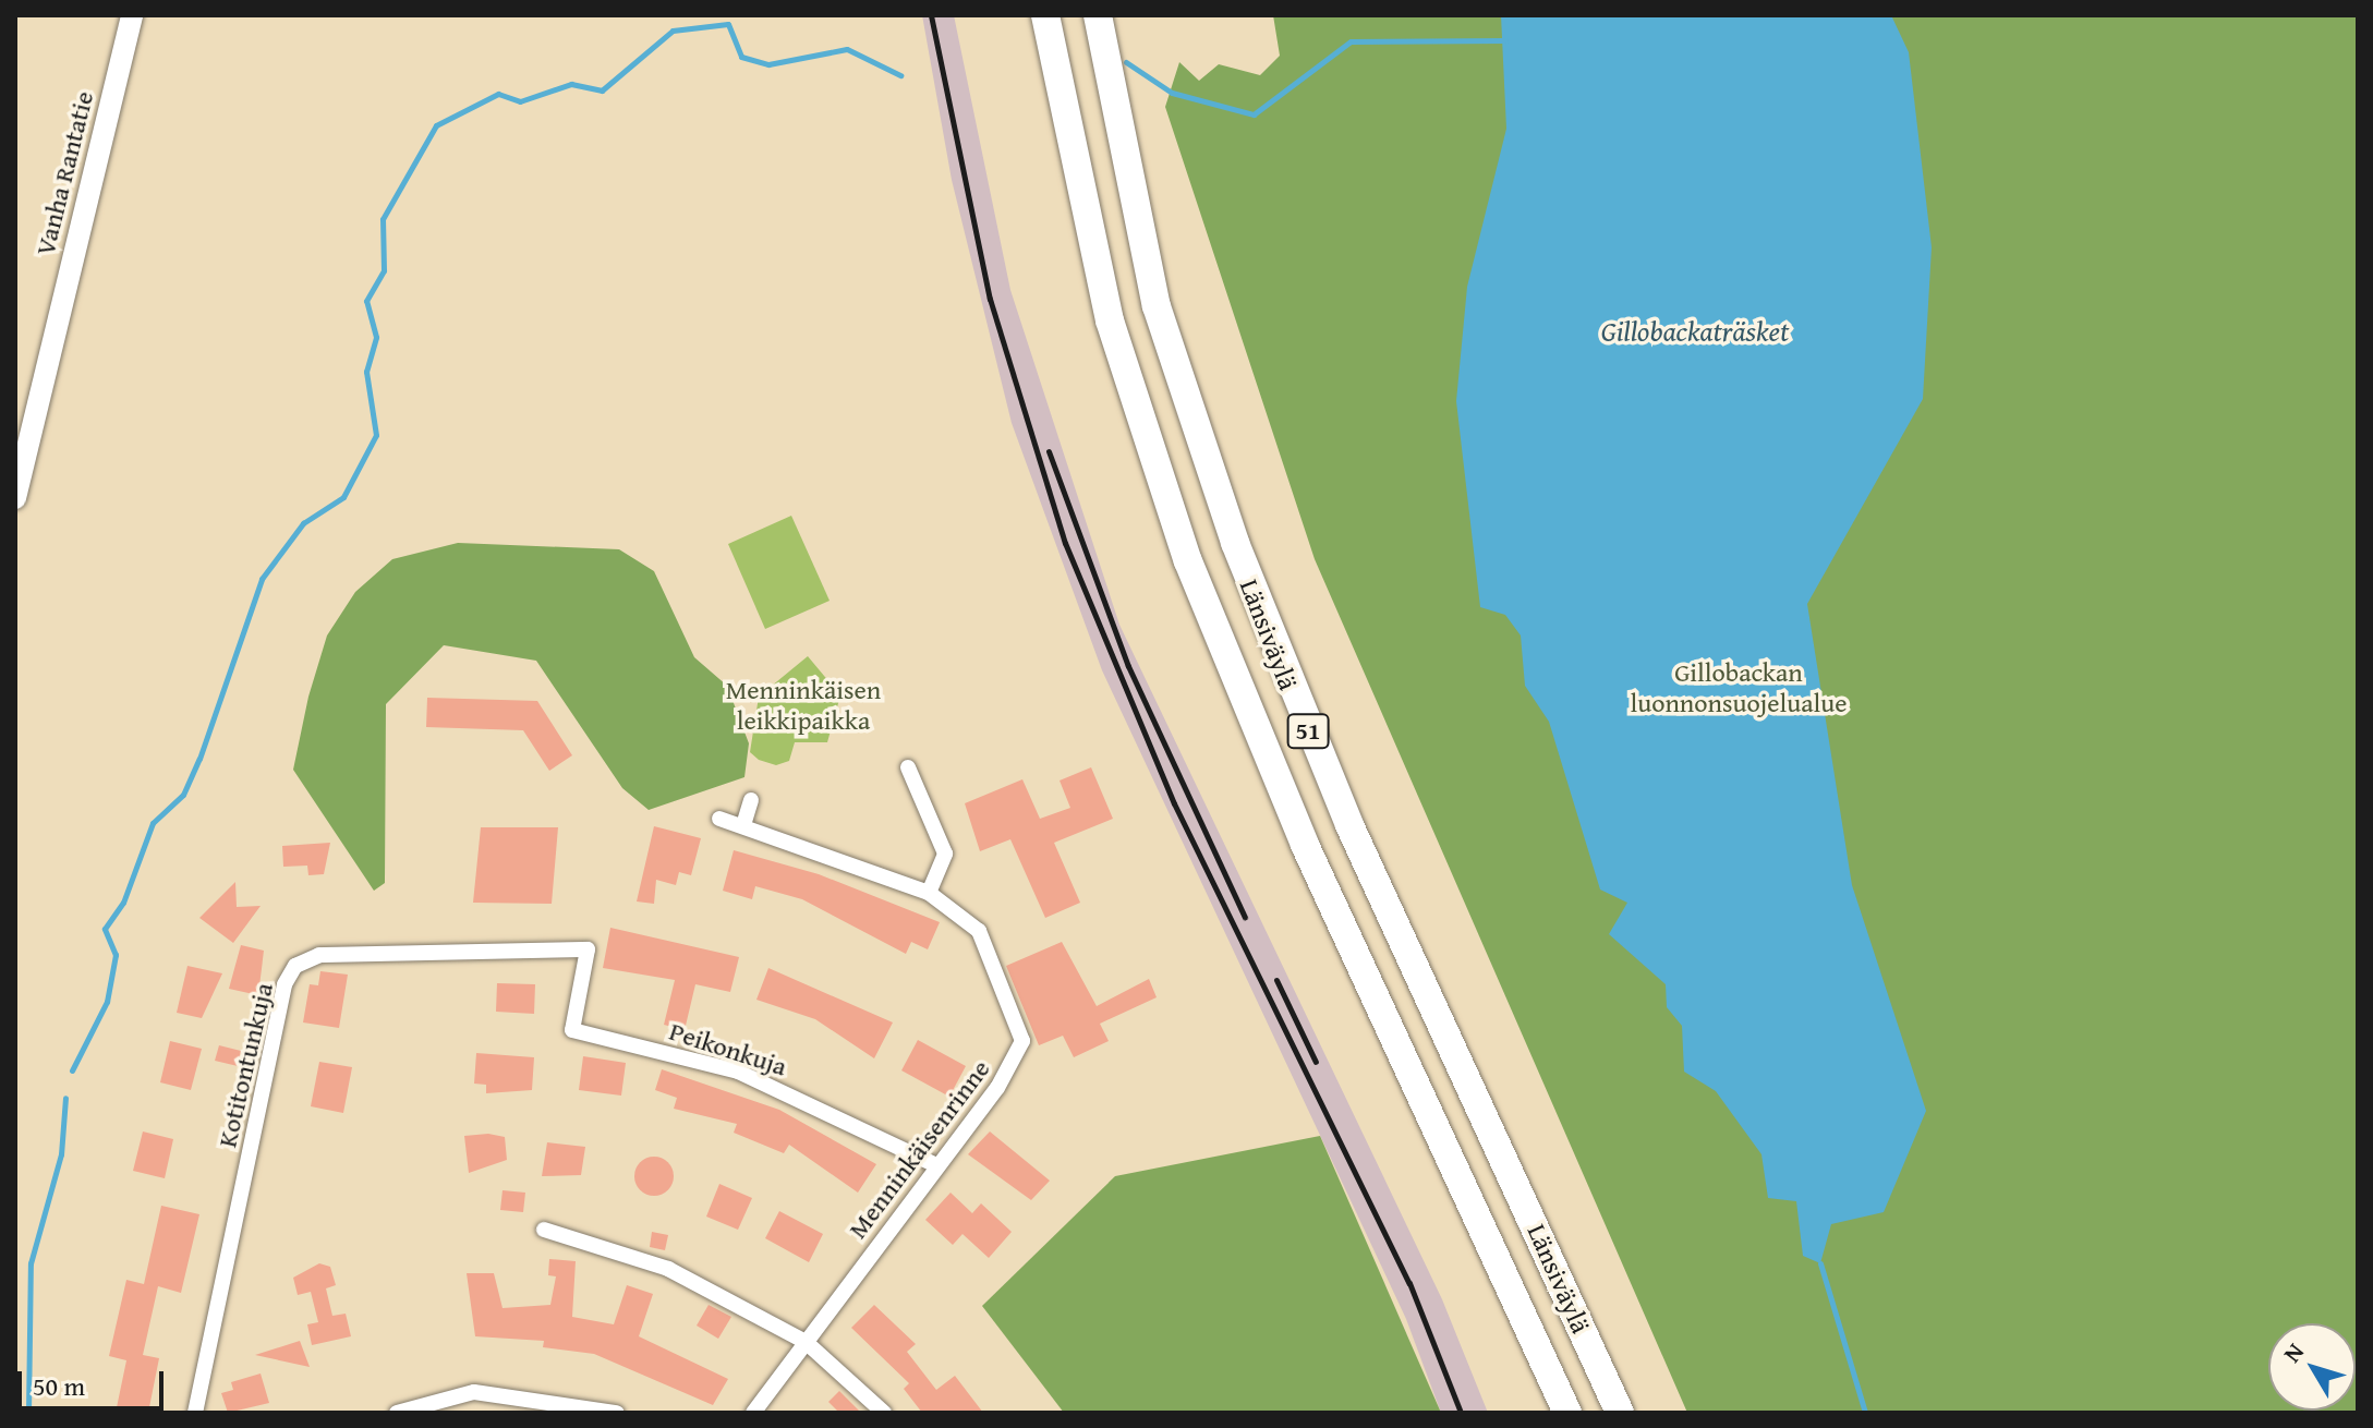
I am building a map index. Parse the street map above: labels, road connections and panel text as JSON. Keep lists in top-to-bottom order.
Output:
{
  "streets": {
    "highway": ["Länsiväylä", "51"],
    "main road": ["Vanha Rantatie"],
    "street": ["Peikonkuja", "Kotitontunkuja", "Menninkäisenrinne"]
  },
  "crossings": [
    ["Peikonkuja", "Kotitontunkuja"],
    ["Peikonkuja", "Menninkäisenrinne"]
  ],
  "water": ["Gillobackaträsket"],
  "parks": ["Gillobackan luonnonsuojelualue", "Menninkäisen leikkipaikka"],
  "scale_bar": "50 m",
  "north": "top left"
}
